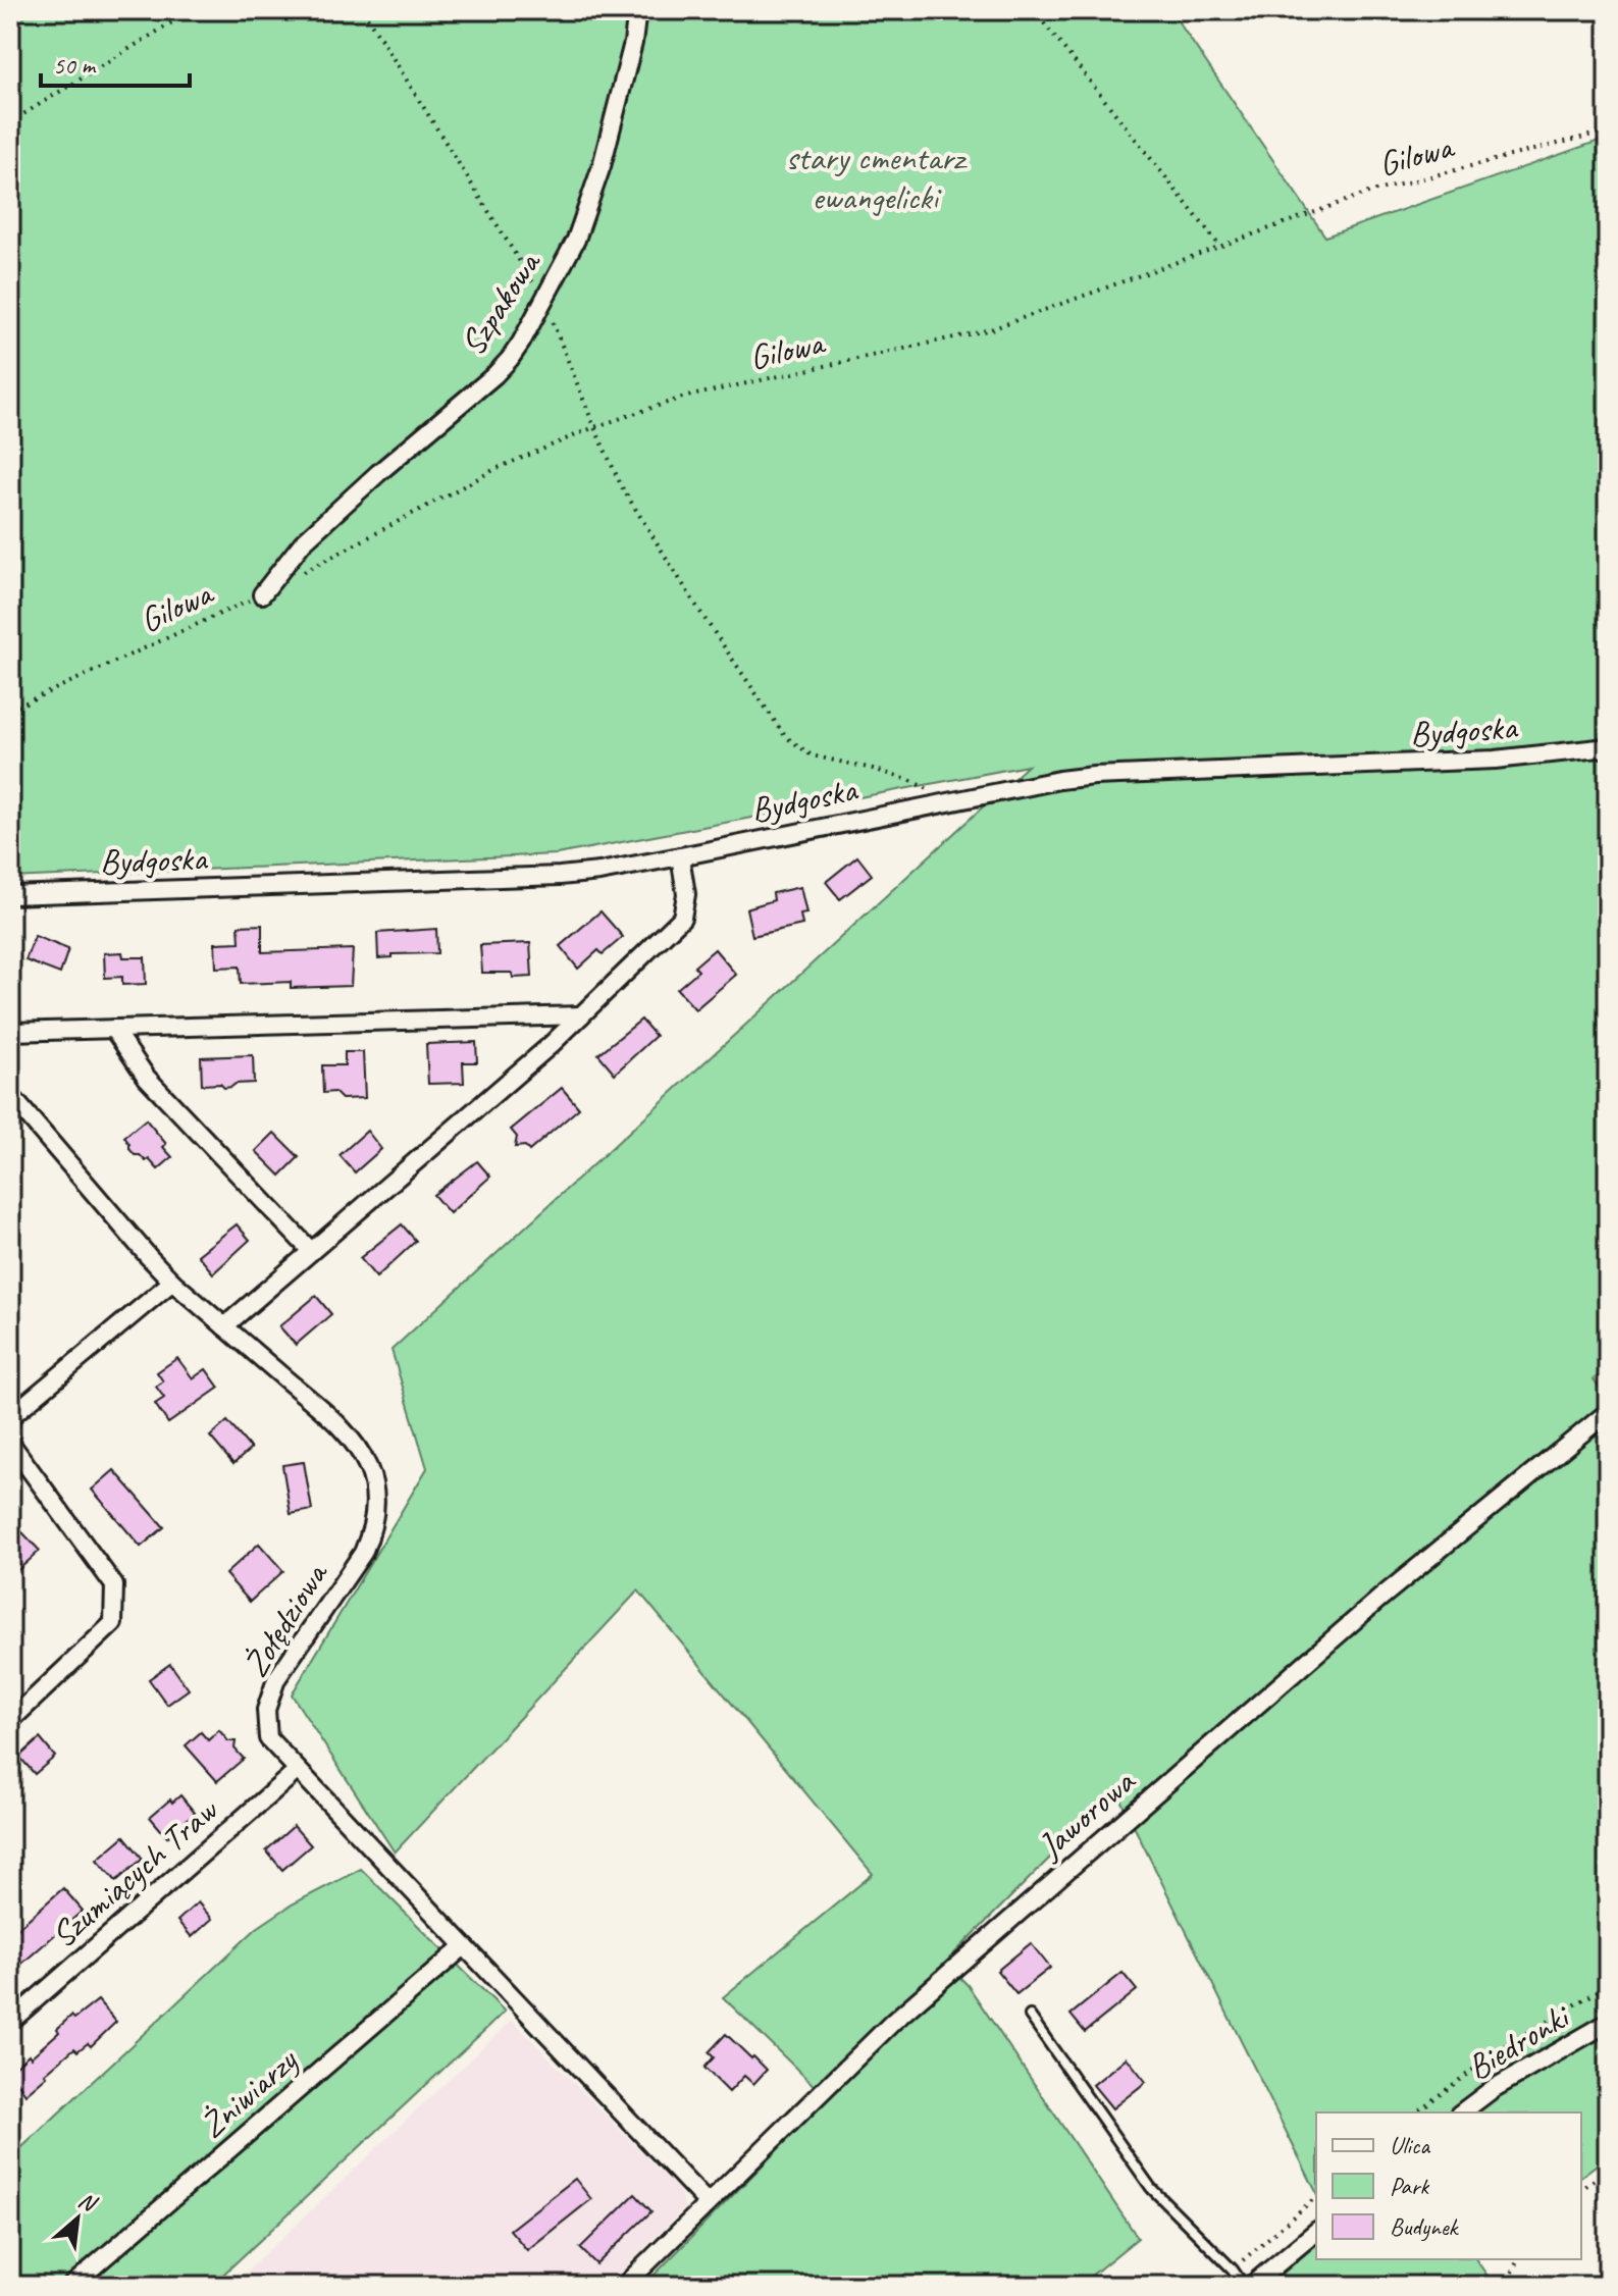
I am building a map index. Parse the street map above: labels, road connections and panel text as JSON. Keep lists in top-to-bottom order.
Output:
{
  "streets": {
    "street": [
      "Szpakowa",
      "Bydgoska",
      "Żołędziowa",
      "Jaworowa",
      "Szumiących Traw",
      "Biedronki",
      "Żniwiarzy"
    ],
    "path": ["Gilowa"]
  },
  "crossings": [
    ["Gilowa", "Szpakowa"],
    ["Żołędziowa", "Jaworowa"],
    ["Żołędziowa", "Szumiących Traw"],
    ["Żołędziowa", "Żniwiarzy"]
  ],
  "parks": ["stary cmentarz ewangelicki"],
  "legend": ["Ulica", "Park", "Budynek"],
  "scale_bar": "50 m",
  "north": "top right"
}
